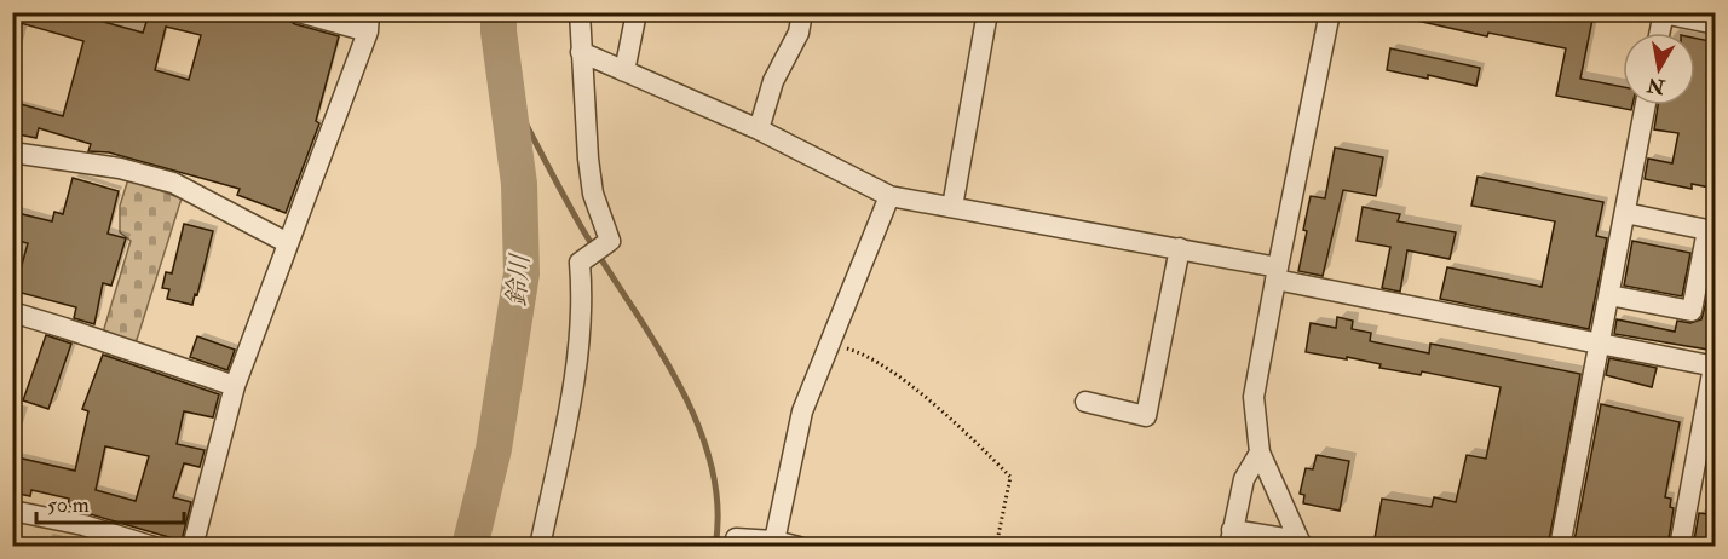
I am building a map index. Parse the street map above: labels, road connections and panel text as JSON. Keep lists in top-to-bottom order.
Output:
{
  "water": ["鈴川"],
  "scale_bar": "50 m",
  "north": "bottom"
}
